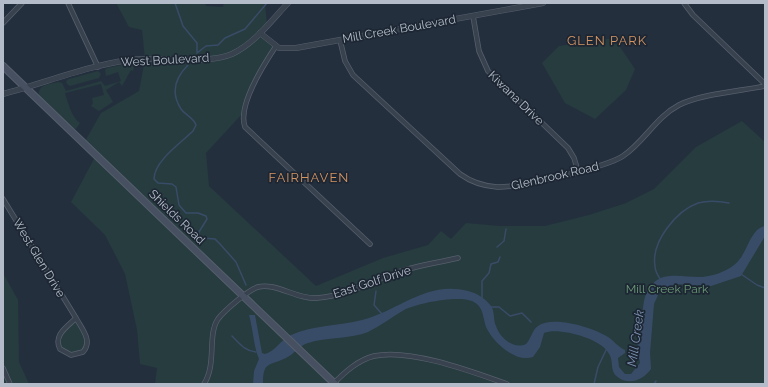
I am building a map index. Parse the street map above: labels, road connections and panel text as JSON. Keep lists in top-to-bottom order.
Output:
{
  "streets": {
    "main road": ["Shields Road"],
    "street": [
      "Mill Creek Boulevard",
      "West Boulevard",
      "Kiwana Drive",
      "Glenbrook Road",
      "West Glen Drive",
      "East Golf Drive"
    ]
  },
  "crossings": [
    ["Mill Creek Boulevard", "Kiwana Drive"],
    ["Mill Creek Boulevard", "Glenbrook Road"],
    ["West Boulevard", "Shields Road"],
    ["Kiwana Drive", "Glenbrook Road"],
    ["Shields Road", "East Golf Drive"]
  ],
  "districts": ["GLEN PARK", "FAIRHAVEN"],
  "water": ["Mill Creek"],
  "parks": ["Mill Creek Park"]
}
